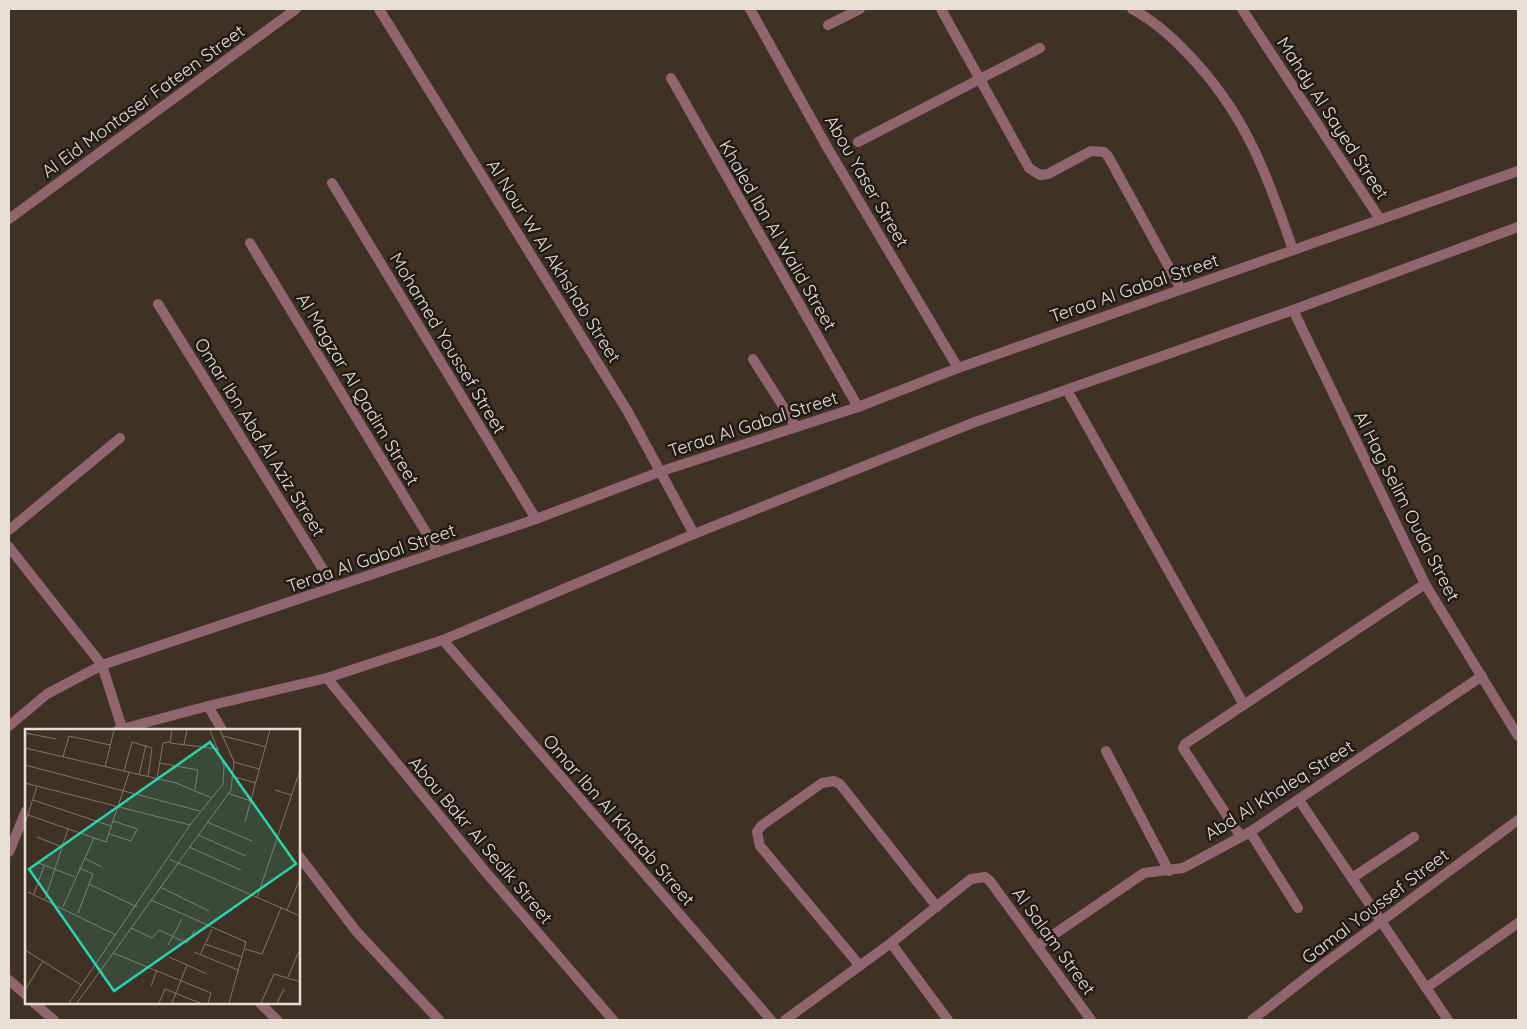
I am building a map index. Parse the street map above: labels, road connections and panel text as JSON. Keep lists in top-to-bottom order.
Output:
{
  "streets": {
    "street": [
      "Al Eid Montaser Fateen Street",
      "Mahdy Al Sayed Street",
      "Abou Yaser Street",
      "Khaled Ibn Al Walid Street",
      "Al Nour W Al Akhshab Street",
      "Teraa Al Gabal Street",
      "Mohamed Youssef Street",
      "Al Magzar Al Qadim Street",
      "Omar Ibn Abd Al Aziz Street",
      "Al Hag Selim Ouda Street",
      "Abd Al Khaleq Street",
      "Omar Ibn Al Khatab Street",
      "Abou Bakr Al Sedik Street",
      "Gamal Youssef Street",
      "Al Salam Street"
    ]
  },
  "crossings": [
    ["Mahdy Al Sayed Street", "Teraa Al Gabal Street"],
    ["Abou Yaser Street", "Teraa Al Gabal Street"],
    ["Khaled Ibn Al Walid Street", "Teraa Al Gabal Street"],
    ["Al Nour W Al Akhshab Street", "Teraa Al Gabal Street"],
    ["Teraa Al Gabal Street", "Mohamed Youssef Street"],
    ["Teraa Al Gabal Street", "Al Magzar Al Qadim Street"],
    ["Teraa Al Gabal Street", "Omar Ibn Abd Al Aziz Street"],
    ["Al Hag Selim Ouda Street", "Abd Al Khaleq Street"],
    ["Abd Al Khaleq Street", "Al Salam Street"]
  ]
}
